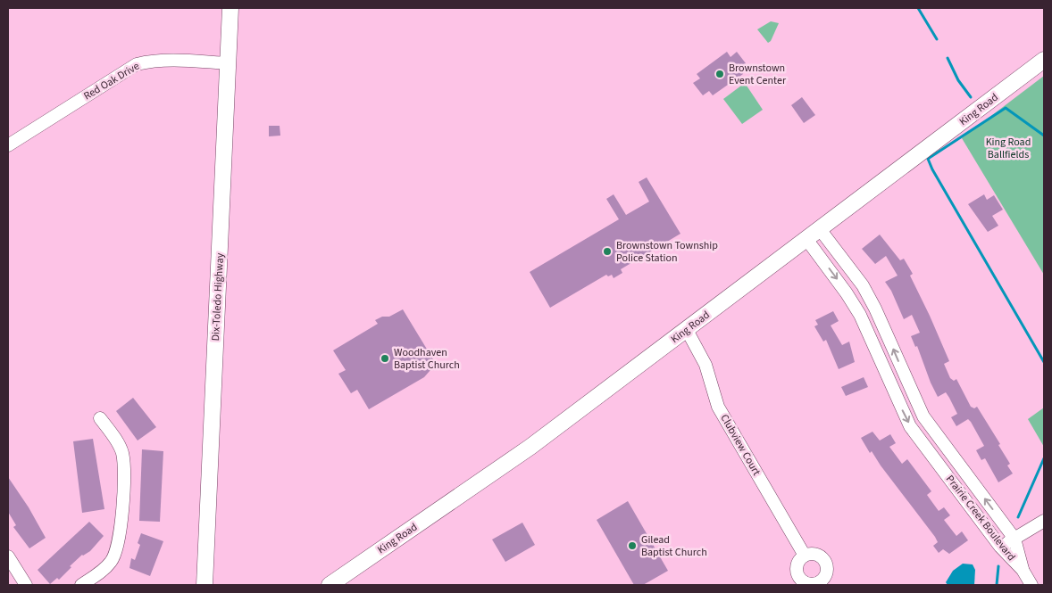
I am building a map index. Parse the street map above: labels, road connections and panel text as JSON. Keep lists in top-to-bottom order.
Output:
{
  "streets": {
    "main road": ["King Road", "Dix-Toledo Highway"],
    "street": ["Red Oak Drive", "Clubview Court", "Prairie Creek Boulevard"]
  },
  "crossings": [
    ["Red Oak Drive", "Dix-Toledo Highway"],
    ["King Road", "Clubview Court"],
    ["King Road", "Prairie Creek Boulevard"]
  ],
  "parks": ["King Road Ballfields"],
  "places": [
    "Brownstown Event Center",
    "Brownstown Township Police Station",
    "Woodhaven Baptist Church",
    "Gilead Baptist Church"
  ]
}
